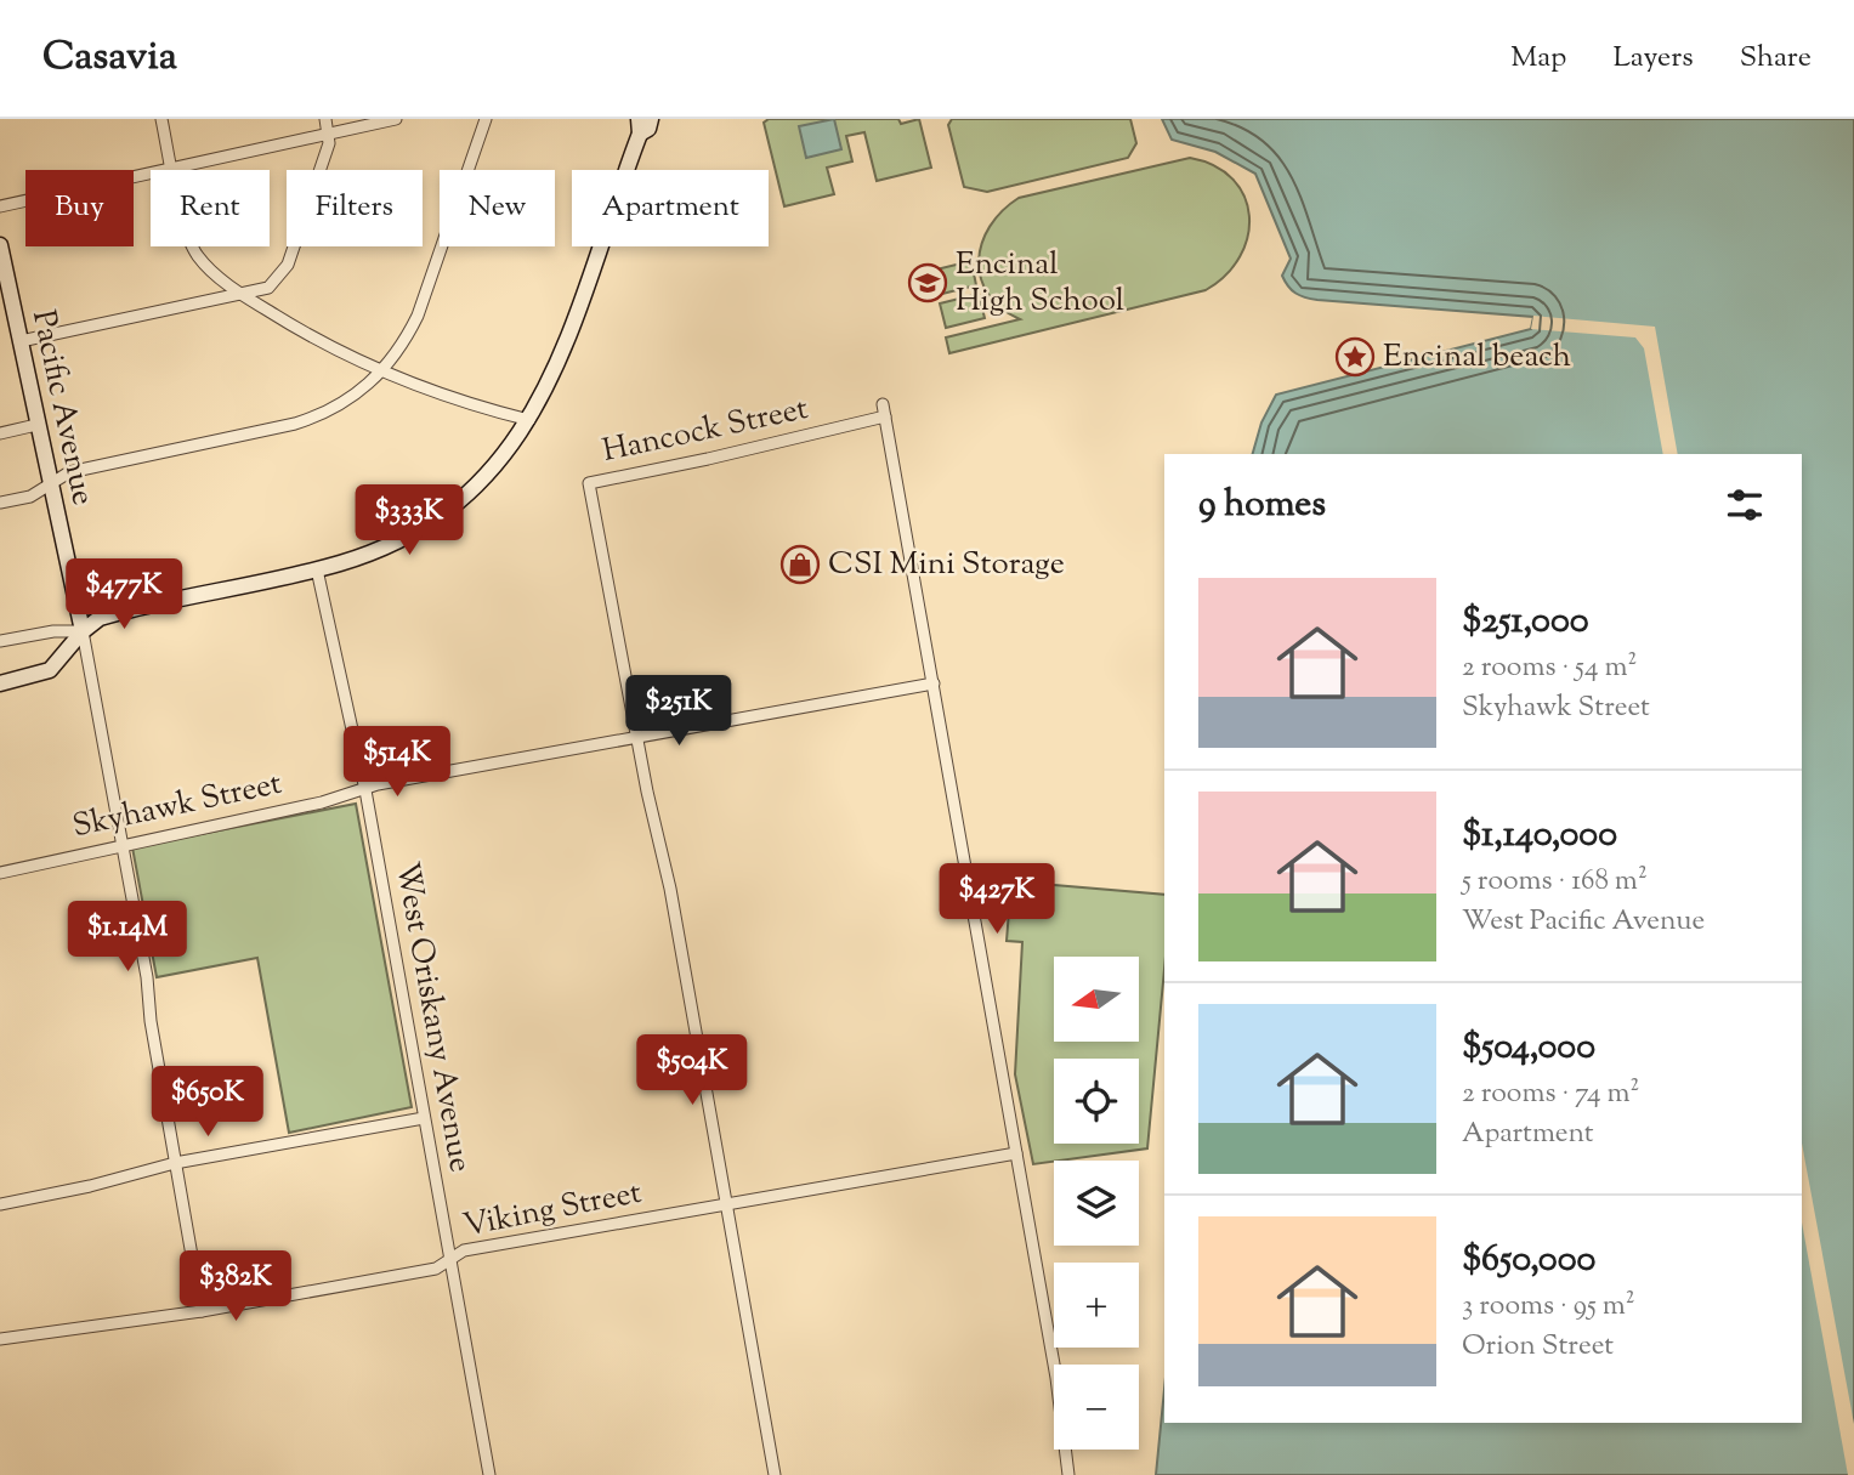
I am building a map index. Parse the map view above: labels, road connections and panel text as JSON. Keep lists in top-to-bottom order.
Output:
{
  "streets": {
    "street": [
      "Pacific Avenue",
      "Hancock Street",
      "Skyhawk Street",
      "West Oriskany Avenue",
      "Viking Street"
    ]
  },
  "crossings": [
    ["Hancock Street", "Skyhawk Street"],
    ["Skyhawk Street", "West Oriskany Avenue"],
    ["West Oriskany Avenue", "Viking Street"]
  ],
  "places": {
    "school or university": ["Encinal High School"],
    "place": ["Encinal beach"],
    "shop": ["CSI Mini Storage"]
  },
  "north": "left",
  "page": {
    "header": "Casavia",
    "nav": ["Map", "Layers", "Share"],
    "chip": [
      "Buy",
      "Rent",
      "Filters",
      "New",
      "Apartment"
    ],
    "heading": "9 homes",
    "price": [
      "$333K",
      "$477K",
      "$251K",
      "$514K",
      "$427K",
      "$1.14M",
      "$504K",
      "$650K",
      "$382K"
    ],
    "list": [
      {
        "name": "$251,000",
        "note": "2 rooms · 54 m² · Skyhawk Street"
      },
      {
        "name": "$1,140,000",
        "note": "5 rooms · 168 m² · West Pacific Avenue"
      },
      {
        "name": "$504,000",
        "note": "2 rooms · 74 m² · Apartment"
      },
      {
        "name": "$650,000",
        "note": "3 rooms · 95 m² · Orion Street"
      }
    ],
    "map_buttons": ["+", "−"]
  }
}
